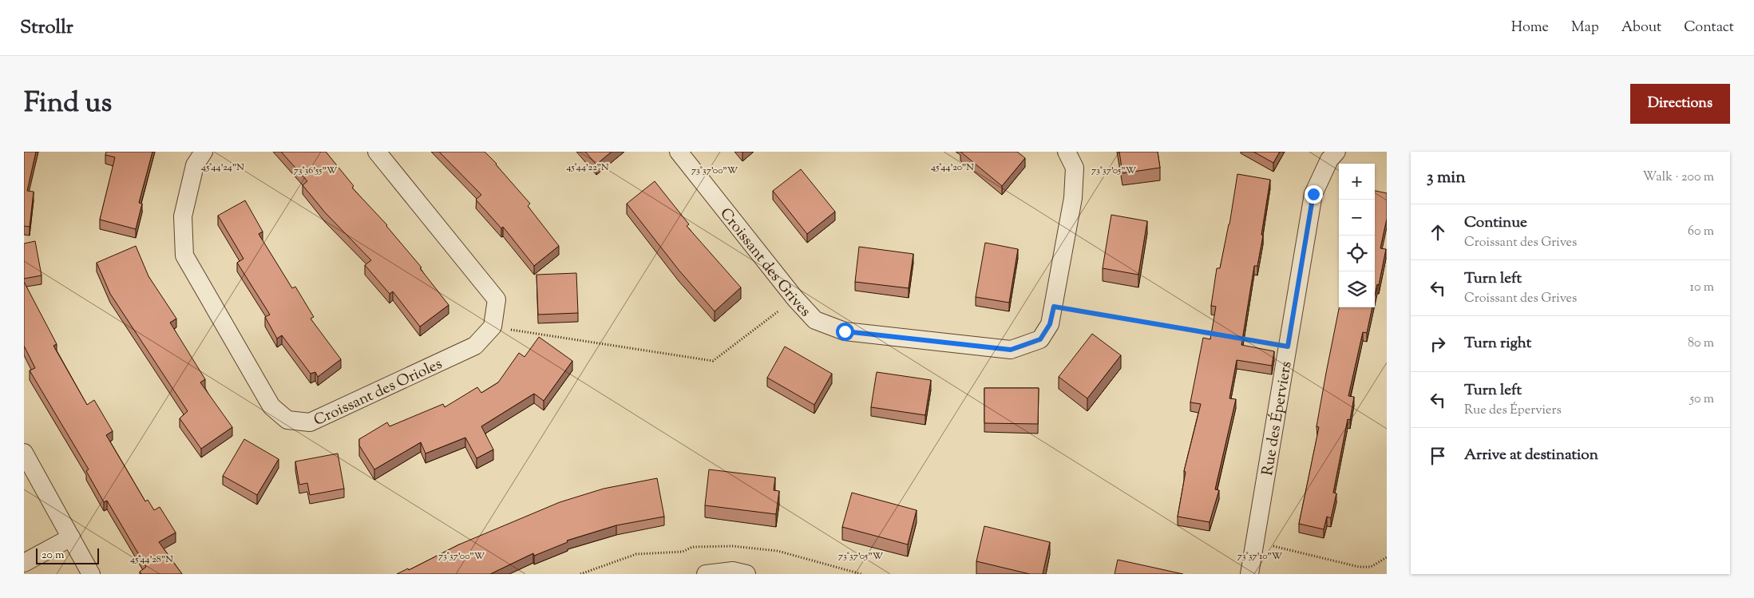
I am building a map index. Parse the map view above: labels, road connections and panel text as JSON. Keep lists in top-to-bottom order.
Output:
{
  "streets": {
    "street": ["Croissant des Grives", "Croissant des Orioles", "Rue des Éperviers"]
  },
  "scale_bar": "20 m",
  "page": {
    "header": "Strollr",
    "nav": [
      "Home",
      "Map",
      "About",
      "Contact"
    ],
    "title": "Find us",
    "buttons": "Directions",
    "heading": ["3 min", "Walk · 200 m"],
    "map_buttons": ["+", "−"],
    "list": [
      ["Continue", "Croissant des Grives", "60 m"],
      ["Turn left", "Croissant des Grives", "10 m"],
      ["Turn right", "80 m"],
      ["Turn left", "Rue des Éperviers", "50 m"],
      "Arrive at destination"
    ],
    "scale": "20 m"
  },
  "coordinates": [
    "45°44'24\"N",
    "45°44'22\"N",
    "45°44'20\"N",
    "73°36'55\"W",
    "73°37'00\"W",
    "73°37'05\"W",
    "73°37'10\"W",
    "45°44'28\"N"
  ]
}
